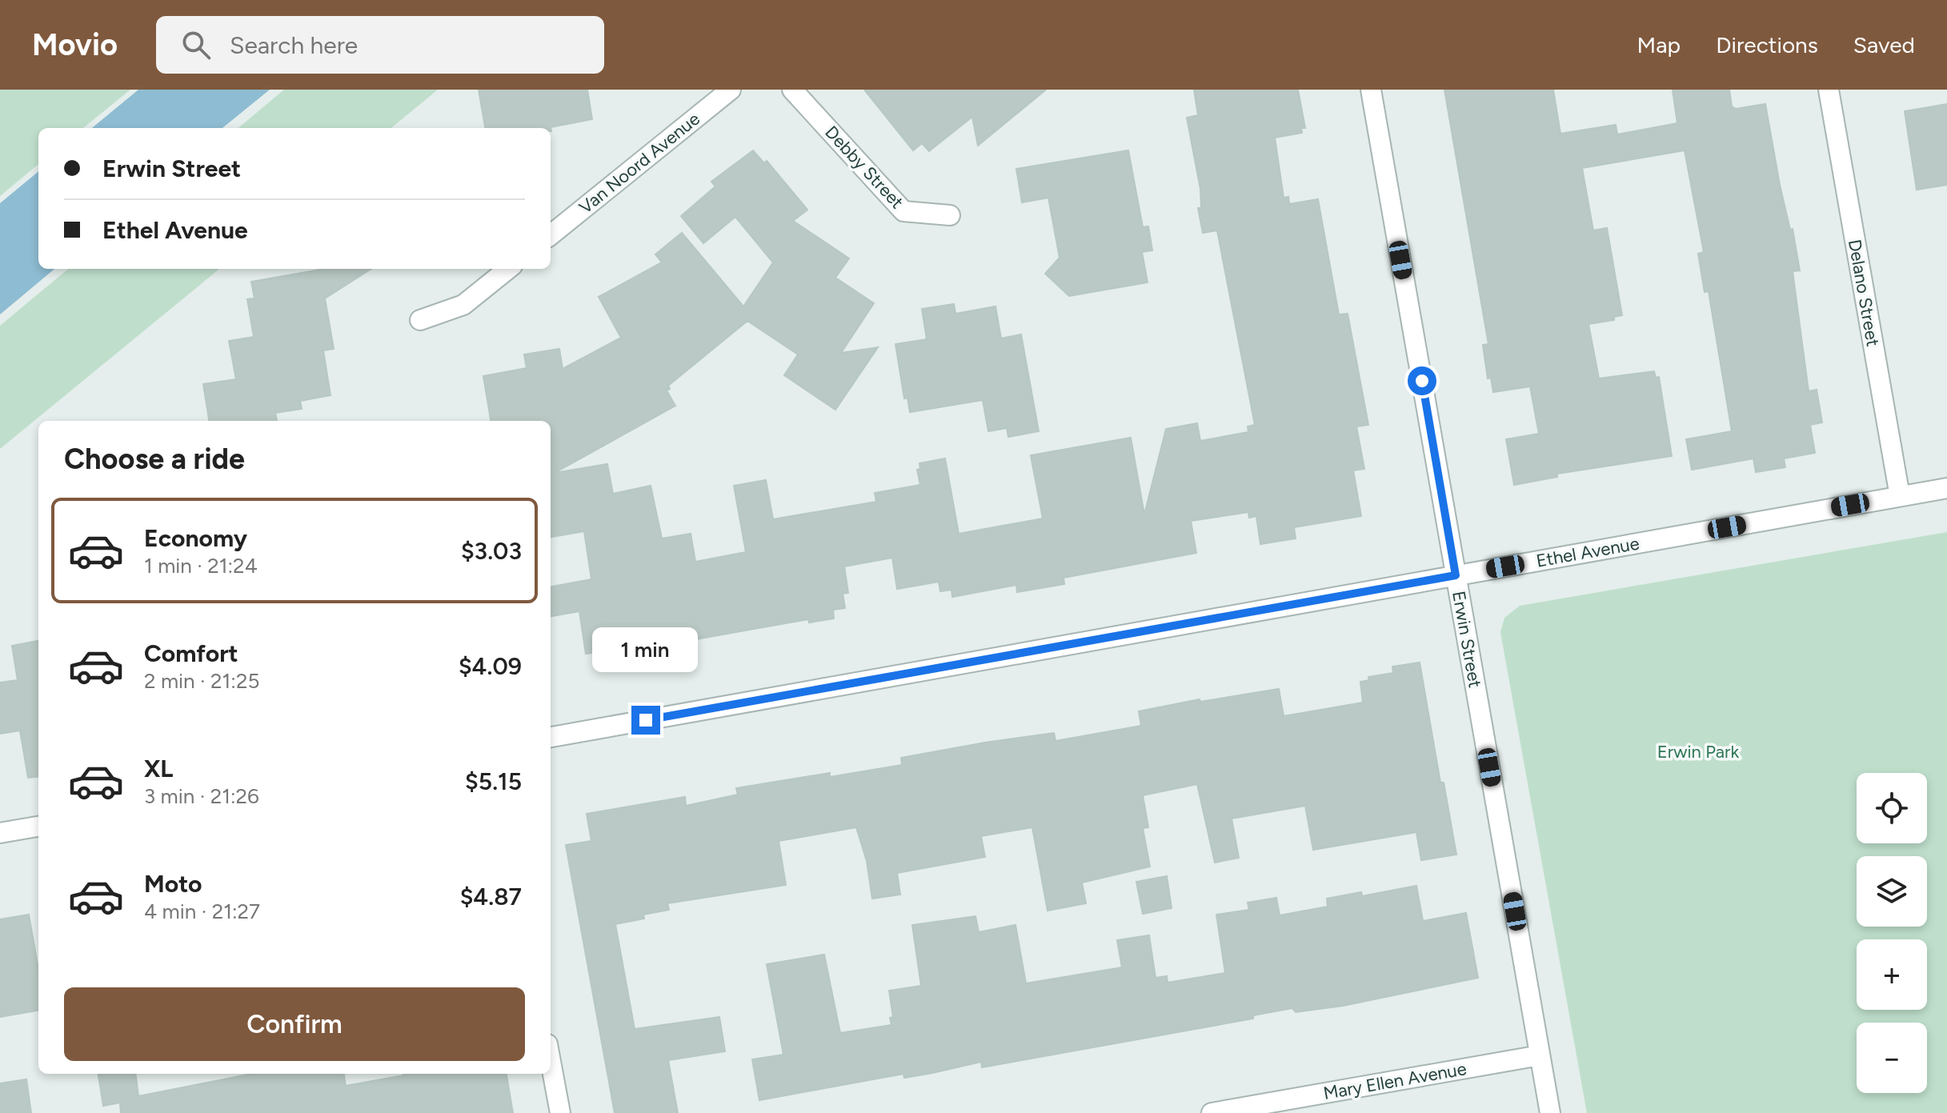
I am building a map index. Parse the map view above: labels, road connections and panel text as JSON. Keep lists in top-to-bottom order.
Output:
{
  "streets": {
    "street": [
      "Van Noord Avenue",
      "Debby Street",
      "Delano Street",
      "Ethel Avenue",
      "Erwin Street",
      "Mary Ellen Avenue"
    ]
  },
  "crossings": [
    ["Delano Street", "Ethel Avenue"],
    ["Ethel Avenue", "Erwin Street"],
    ["Erwin Street", "Mary Ellen Avenue"]
  ],
  "parks": ["Erwin Park"],
  "page": {
    "header": "Movio",
    "search": "Search here",
    "nav": ["Map", "Directions", "Saved"],
    "banner": ["Erwin Street", "Ethel Avenue"],
    "heading": "Choose a ride",
    "list": [
      {
        "name": "Economy",
        "note": "1 min · 21:24",
        "value": "$3.03"
      },
      {
        "name": "Comfort",
        "note": "2 min · 21:25",
        "value": "$4.09"
      },
      {
        "name": "XL",
        "note": "3 min · 21:26",
        "value": "$5.15"
      },
      {
        "name": "Moto",
        "note": "4 min · 21:27",
        "value": "$4.87"
      }
    ],
    "bubble": "1 min",
    "map_buttons": ["+", "−"],
    "buttons": "Confirm"
  }
}
